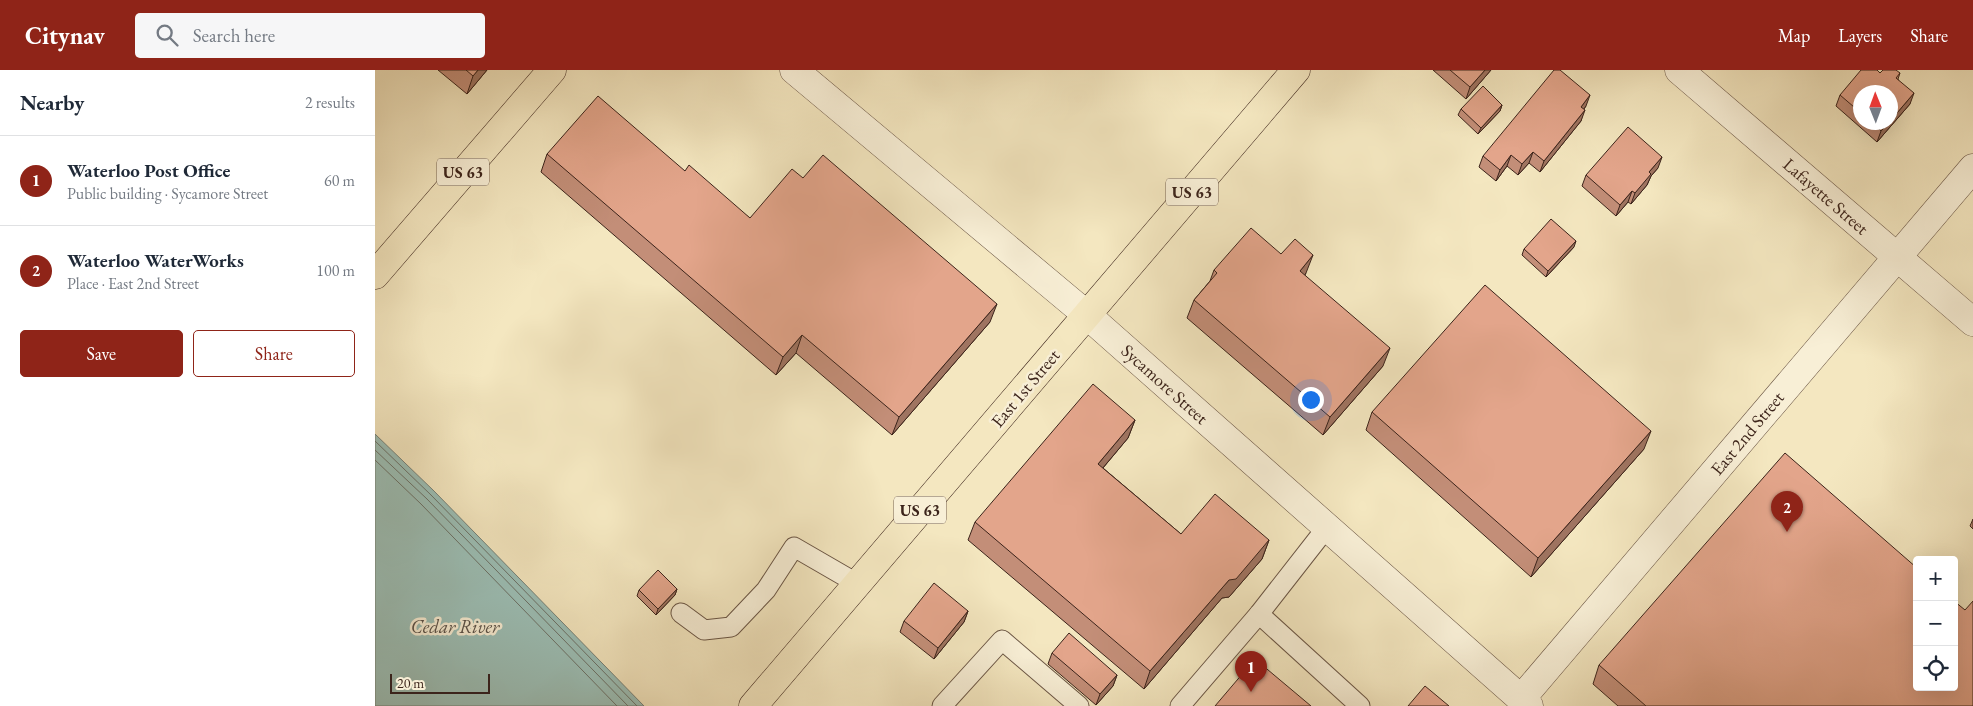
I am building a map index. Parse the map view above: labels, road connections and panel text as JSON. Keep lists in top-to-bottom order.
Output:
{
  "streets": {
    "highway": ["US 63", "East 1st Street"],
    "street": ["Lafayette Street", "Sycamore Street", "East 2nd Street"]
  },
  "crossings": [
    ["Lafayette Street", "East 2nd Street"],
    ["Sycamore Street", "East 1st Street"],
    ["Sycamore Street", "East 2nd Street"]
  ],
  "water": ["Cedar River"],
  "scale_bar": "20 m",
  "north": "top",
  "page": {
    "header": "Citynav",
    "search": "Search here",
    "nav": ["Map", "Layers", "Share"],
    "heading": ["Nearby", "2 results"],
    "list": [
      {
        "mark": "1",
        "name": "Waterloo Post Office",
        "note": "Public building · Sycamore Street",
        "value": "60 m"
      },
      {
        "mark": "2",
        "name": "Waterloo WaterWorks",
        "note": "Place · East 2nd Street",
        "value": "100 m"
      }
    ],
    "buttons": ["Save", "Share"],
    "pins": ["2", "1"],
    "map_buttons": ["+", "−"],
    "scale": "20 m"
  }
}
